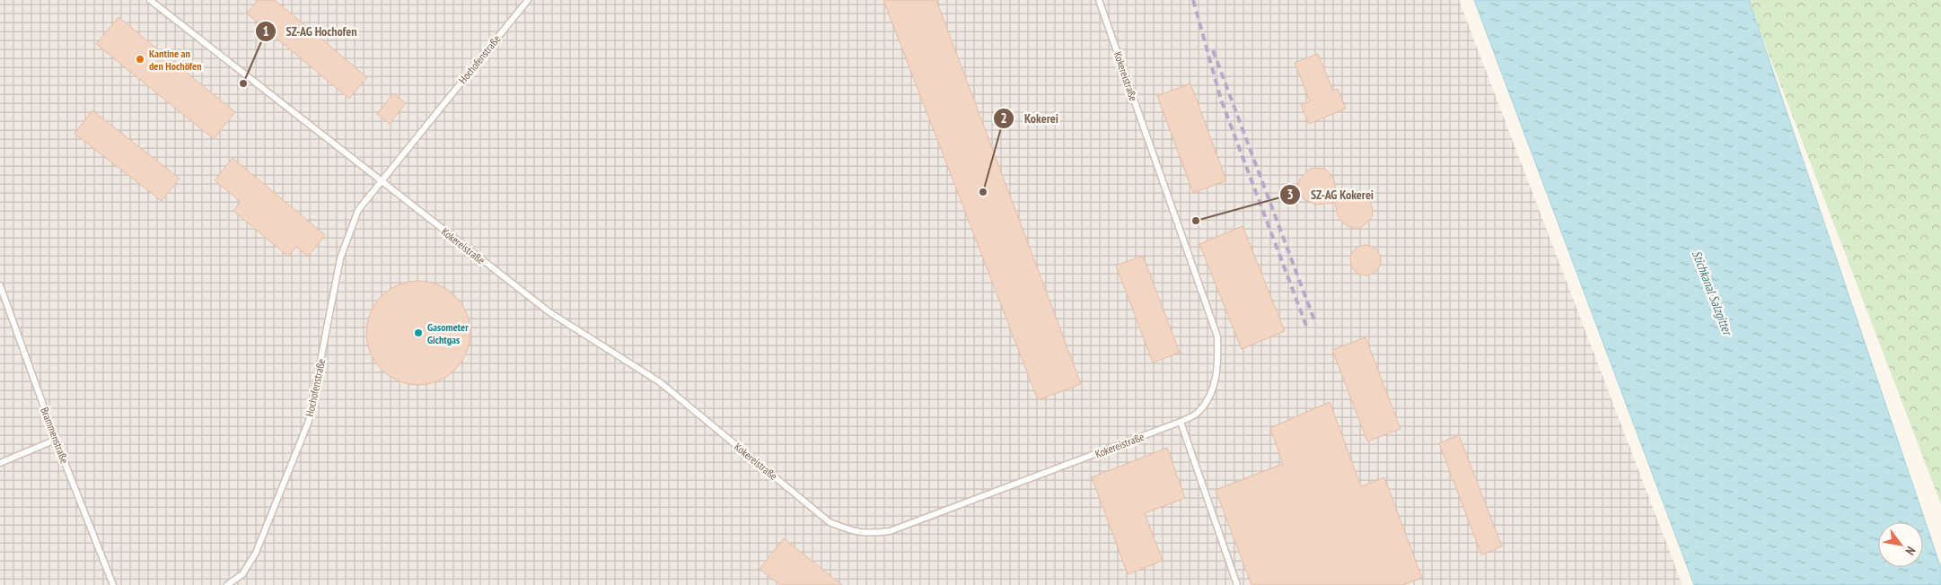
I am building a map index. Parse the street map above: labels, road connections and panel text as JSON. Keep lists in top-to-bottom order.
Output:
{
  "streets": {
    "lane": ["Hochofenstraße", "Kokereistraße", "Brammenstraße"]
  },
  "crossings": [
    ["Hochofenstraße", "Kokereistraße"]
  ],
  "water": ["Stichkanal Salzgitter"],
  "places": [
    "Kantine an den Hochöfen",
    "SZ-AG Hochofen",
    "Kokerei",
    "SZ-AG Kokerei",
    "Gasometer Gichtgas"
  ],
  "north": "bottom right"
}
